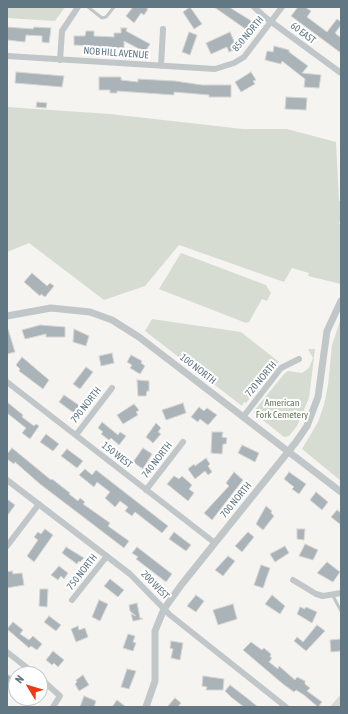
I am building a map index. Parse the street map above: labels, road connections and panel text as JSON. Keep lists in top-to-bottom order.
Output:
{
  "streets": {
    "street": [
      "60 EAST",
      "850 NORTH",
      "NOB HILL AVENUE",
      "100 NORTH",
      "720 NORTH",
      "790 NORTH",
      "150 WEST",
      "740 NORTH",
      "700 NORTH",
      "750 NORTH",
      "200 WEST"
    ]
  },
  "crossings": [
    ["60 EAST", "850 NORTH"],
    ["850 NORTH", "NOB HILL AVENUE"],
    ["100 NORTH", "720 NORTH"],
    ["100 NORTH", "700 NORTH"],
    ["790 NORTH", "150 WEST"],
    ["150 WEST", "740 NORTH"],
    ["150 WEST", "700 NORTH"],
    ["700 NORTH", "200 WEST"],
    ["750 NORTH", "200 WEST"]
  ],
  "parks": ["American Fork Cemetery"],
  "north": "top left"
}
